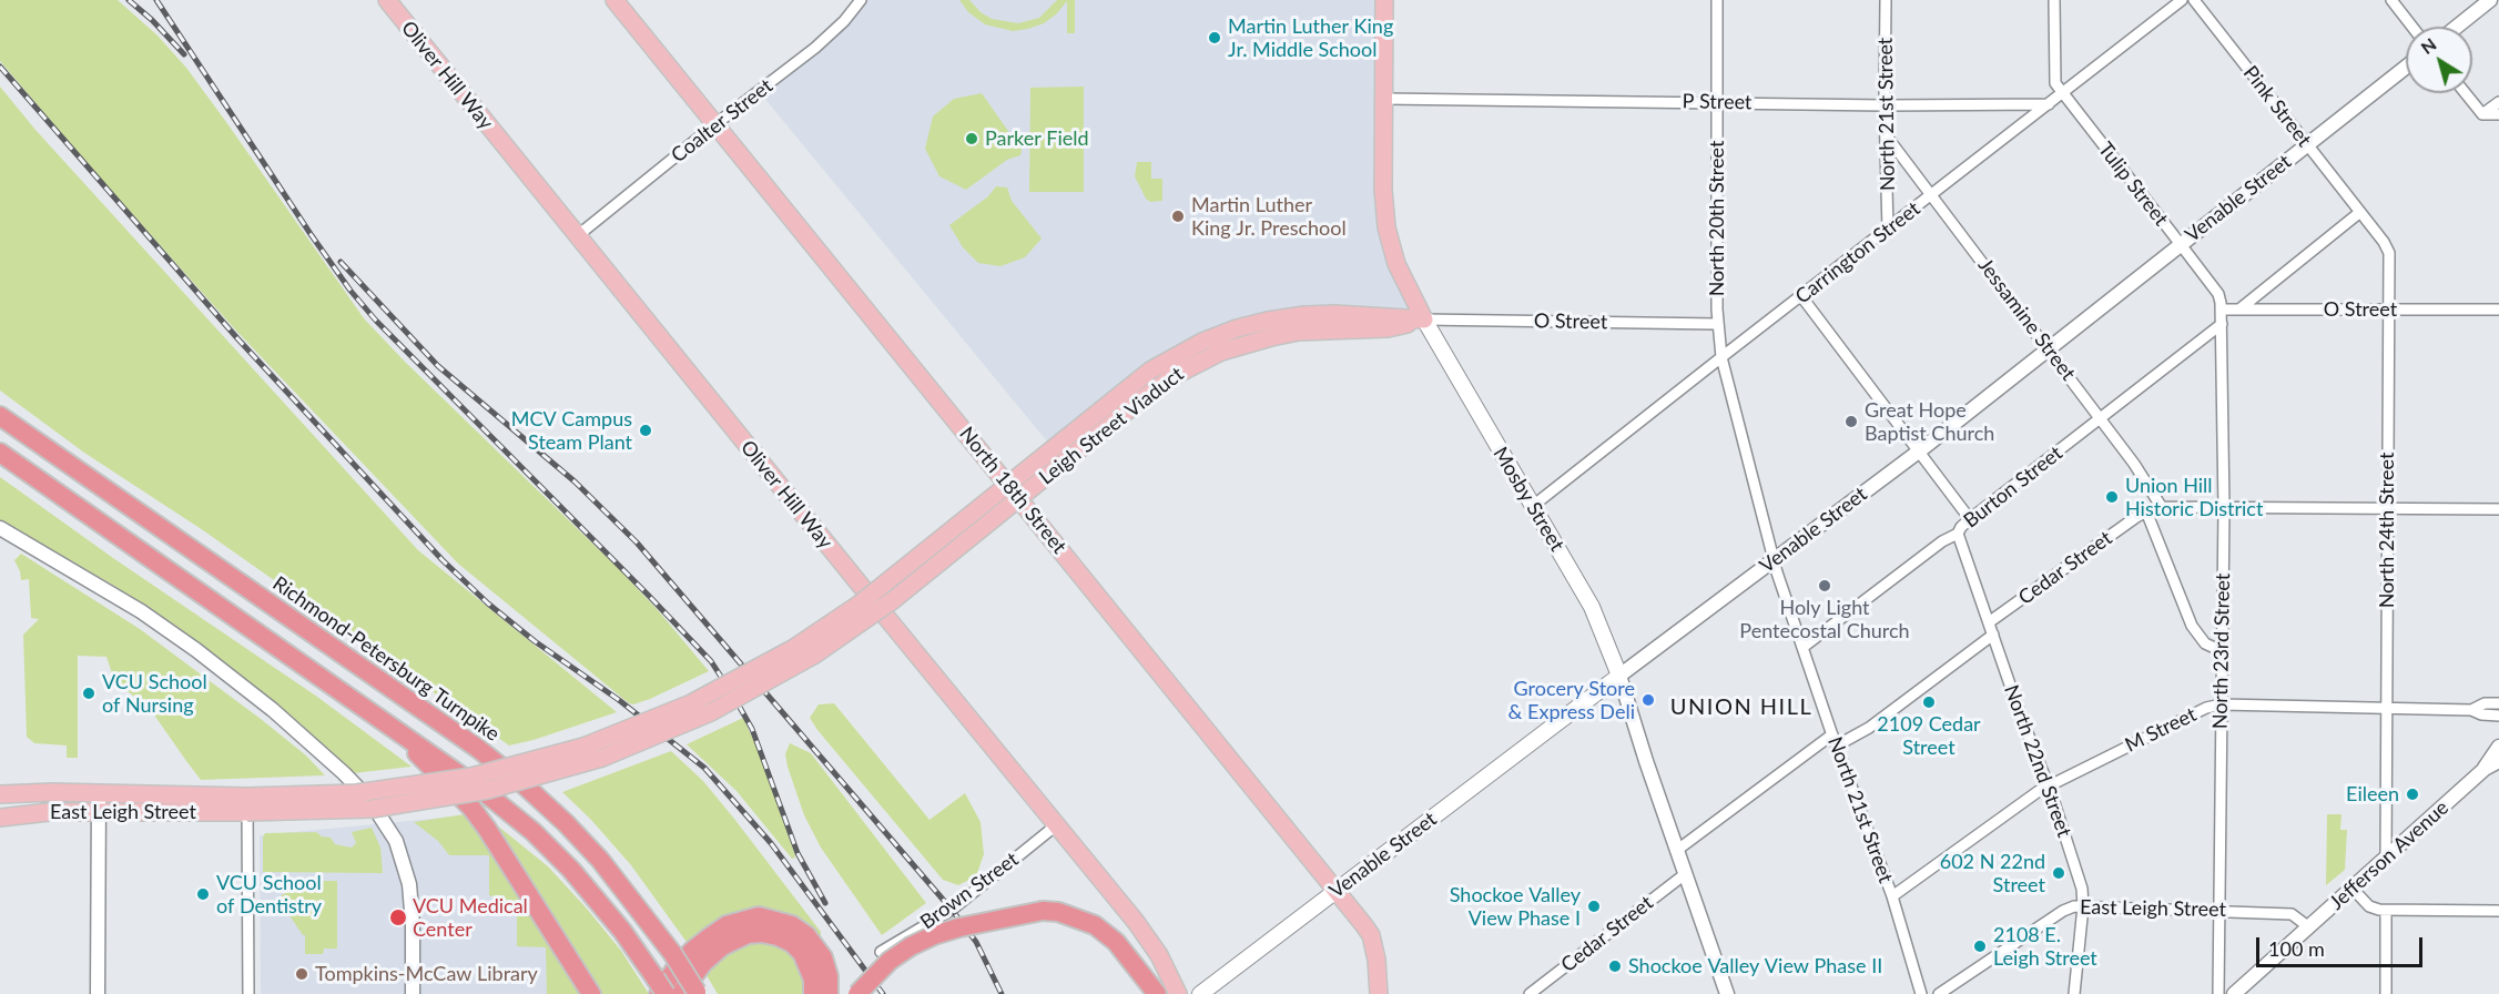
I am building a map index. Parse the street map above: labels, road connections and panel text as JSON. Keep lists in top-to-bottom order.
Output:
{
  "streets": {
    "highway": ["Richmond-Petersburg Turnpike"],
    "main road": [
      "Oliver Hill Way",
      "Venable Street",
      "Leigh Street Viaduct",
      "North 18th Street",
      "Mosby Street",
      "East Leigh Street"
    ],
    "street": [
      "P Street",
      "Pink Street",
      "North 21st Street",
      "Coalter Street",
      "Tulip Street",
      "North 20th Street",
      "Carrington Street",
      "O Street",
      "Jessamine Street",
      "Burton Street",
      "North 24th Street",
      "Cedar Street",
      "North 23rd Street",
      "M Street",
      "North 22nd Street",
      "Jefferson Avenue",
      "Brown Street"
    ]
  },
  "crossings": [
    ["Oliver Hill Way", "Coalter Street"],
    ["Oliver Hill Way", "Brown Street"],
    ["P Street", "North 21st Street"],
    ["P Street", "North 20th Street"],
    ["P Street", "Carrington Street"],
    ["P Street", "Mosby Street"],
    ["Pink Street", "Venable Street"],
    ["Pink Street", "North 24th Street"],
    ["North 21st Street", "Venable Street"],
    ["North 21st Street", "North 20th Street"],
    ["North 21st Street", "Carrington Street"],
    ["North 21st Street", "Jessamine Street"],
    ["North 21st Street", "Burton Street"],
    ["North 21st Street", "M Street"],
    ["Coalter Street", "North 18th Street"],
    ["Tulip Street", "Venable Street"],
    ["Tulip Street", "Carrington Street"],
    ["Tulip Street", "O Street"],
    ["Tulip Street", "North 23rd Street"],
    ["Venable Street", "Jessamine Street"],
    ["Venable Street", "North 18th Street"],
    ["Venable Street", "Mosby Street"],
    ["North 20th Street", "Carrington Street"],
    ["North 20th Street", "O Street"],
    ["Carrington Street", "Jessamine Street"],
    ["Carrington Street", "Mosby Street"],
    ["O Street", "Leigh Street Viaduct"],
    ["O Street", "Mosby Street"],
    ["O Street", "North 24th Street"],
    ["O Street", "North 23rd Street"],
    ["Jessamine Street", "Burton Street"],
    ["Jessamine Street", "Cedar Street"],
    ["Leigh Street Viaduct", "Mosby Street"],
    ["Leigh Street Viaduct", "East Leigh Street"],
    ["Burton Street", "North 23rd Street"],
    ["Burton Street", "North 22nd Street"],
    ["Mosby Street", "Cedar Street"],
    ["North 24th Street", "Cedar Street"],
    ["North 24th Street", "M Street"],
    ["North 24th Street", "Jefferson Avenue"],
    ["Cedar Street", "North 23rd Street"],
    ["Cedar Street", "North 22nd Street"],
    ["North 23rd Street", "M Street"],
    ["North 23rd Street", "East Leigh Street"],
    ["M Street", "North 22nd Street"],
    ["North 22nd Street", "East Leigh Street"],
    ["East Leigh Street", "Jefferson Avenue"]
  ],
  "districts": ["UNION HILL"],
  "places": [
    "Martin Luther King Jr. Middle School",
    "Parker Field",
    "Martin Luther King Jr. Preschool",
    "Great Hope Baptist Church",
    "MCV Campus Steam Plant",
    "Union Hill Historic District",
    "Holy Light Pentecostal Church",
    "VCU School of Nursing",
    "Grocery Store & Express Deli",
    "2109 Cedar Street",
    "Eileen",
    "602 N 22nd Street",
    "VCU School of Dentistry",
    "Shockoe Valley View Phase I",
    "VCU Medical Center",
    "2108 E. Leigh Street",
    "Shockoe Valley View Phase II",
    "Tompkins-McCaw Library"
  ],
  "scale_bar": "100 m",
  "north": "top left"
}
